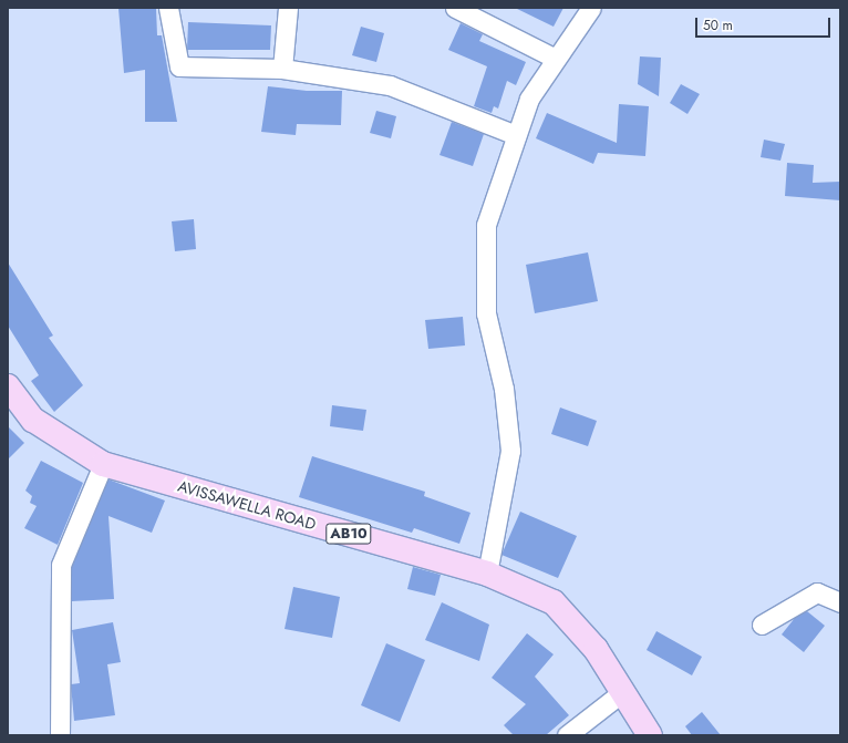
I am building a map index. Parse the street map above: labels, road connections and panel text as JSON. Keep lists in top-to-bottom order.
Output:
{
  "streets": {
    "main road": ["AVISSAWELLA ROAD", "AB10"]
  },
  "scale_bar": "50 m"
}
